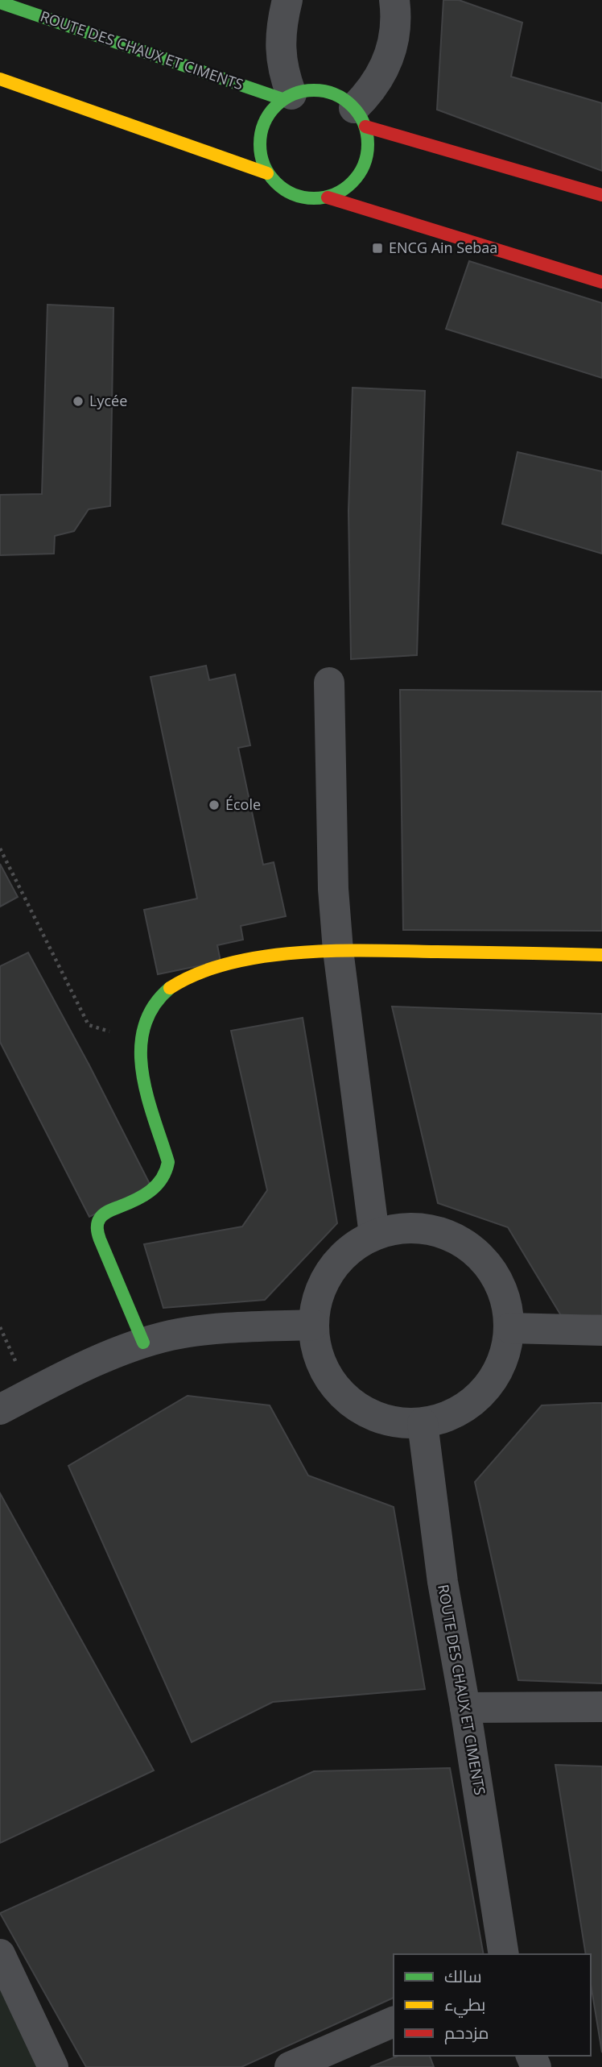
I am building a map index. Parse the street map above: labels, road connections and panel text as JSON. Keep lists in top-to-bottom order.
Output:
{
  "streets": {
    "street": ["ROUTE DES CHAUX ET CIMENTS"]
  },
  "places": {
    "transit": ["ENCG Ain Sebaa"],
    "other": ["Lycée", "École"]
  },
  "legend": ["سالك", "بطيء", "مزدحم"]
}
